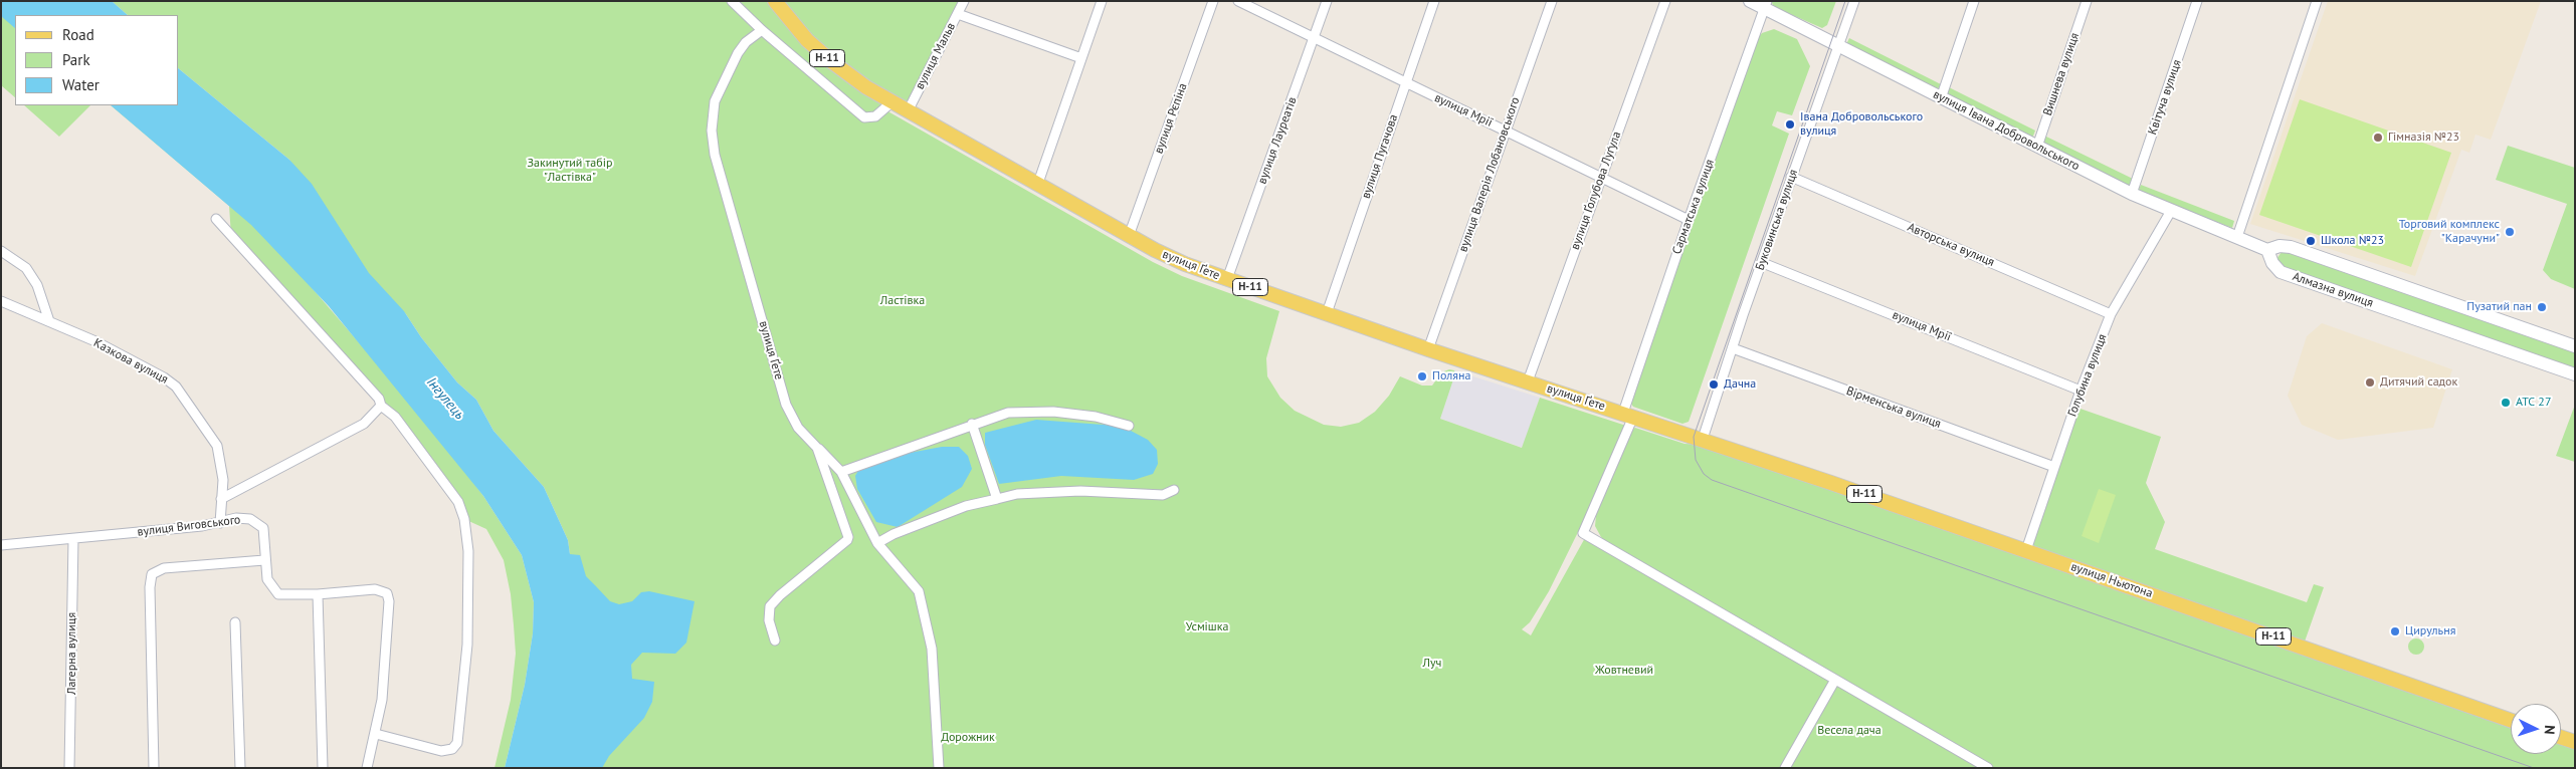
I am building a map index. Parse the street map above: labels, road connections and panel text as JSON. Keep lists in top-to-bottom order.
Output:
{
  "streets": {
    "main road": ["Н-11", "вулиця Ґете", "вулиця Ньютона"],
    "street": [
      "вулиця Мальв",
      "Вишнева вулиця",
      "Квітуча вулиця",
      "вулиця Мрії",
      "вулиця Рєпіна",
      "вулиця Івана Добровольського",
      "вулиця Лауреатів",
      "вулиця Пугачова",
      "вулиця Валерія Лобановського",
      "вулиця Ґолубова Луґула",
      "Сарматська вулиця",
      "Буковинська вулиця",
      "Авторська вулиця",
      "Алмазна вулиця",
      "Казкова вулиця",
      "Голубина вулиця",
      "Вірменська вулиця",
      "вулиця Виговського",
      "Лагерна вулиця"
    ]
  },
  "crossings": [
    ["вулиця Мальв", "вулиця Ґете"],
    ["Н-11", "вулиця Ґете"],
    ["Вишнева вулиця", "вулиця Івана Добровольського"],
    ["Квітуча вулиця", "вулиця Івана Добровольського"],
    ["вулиця Мрії", "вулиця Лауреатів"],
    ["вулиця Мрії", "вулиця Пугачова"],
    ["вулиця Мрії", "вулиця Валерія Лобановського"],
    ["вулиця Мрії", "вулиця Ґолубова Луґула"],
    ["вулиця Мрії", "Сарматська вулиця"],
    ["вулиця Мрії", "Буковинська вулиця"],
    ["вулиця Мрії", "Голубина вулиця"],
    ["вулиця Рєпіна", "вулиця Ґете"],
    ["вулиця Івана Добровольського", "Сарматська вулиця"],
    ["вулиця Івана Добровольського", "Буковинська вулиця"],
    ["вулиця Івана Добровольського", "Алмазна вулиця"],
    ["вулиця Івана Добровольського", "Голубина вулиця"],
    ["вулиця Лауреатів", "вулиця Ґете"],
    ["вулиця Пугачова", "вулиця Ґете"],
    ["вулиця Валерія Лобановського", "вулиця Ґете"],
    ["вулиця Ґолубова Луґула", "вулиця Ґете"],
    ["Сарматська вулиця", "вулиця Ґете"],
    ["Буковинська вулиця", "Авторська вулиця"],
    ["Буковинська вулиця", "вулиця Ґете"],
    ["Буковинська вулиця", "Вірменська вулиця"],
    ["Буковинська вулиця", "вулиця Ньютона"],
    ["Авторська вулиця", "Голубина вулиця"],
    ["вулиця Ґете", "вулиця Ньютона"],
    ["Казкова вулиця", "вулиця Виговського"],
    ["Голубина вулиця", "Вірменська вулиця"],
    ["Голубина вулиця", "вулиця Ньютона"],
    ["вулиця Виговського", "Лагерна вулиця"]
  ],
  "water": ["Інгулець"],
  "parks": [
    "Закинутий табір \"Ластівка\"",
    "Ластівка",
    "Усмішка",
    "Луч",
    "Жовтневий",
    "Весела дача",
    "Дорожник"
  ],
  "places": [
    "Івана Добровольського вулиця",
    "Гімназія №23",
    "Торговий комплекс \"Карачуни\"",
    "Школа №23",
    "Пузатий пан",
    "Поляна",
    "Дитячий садок",
    "Дачна",
    "АТС 27",
    "Цирульня"
  ],
  "legend": ["Road", "Park", "Water"],
  "north": "right"
}
